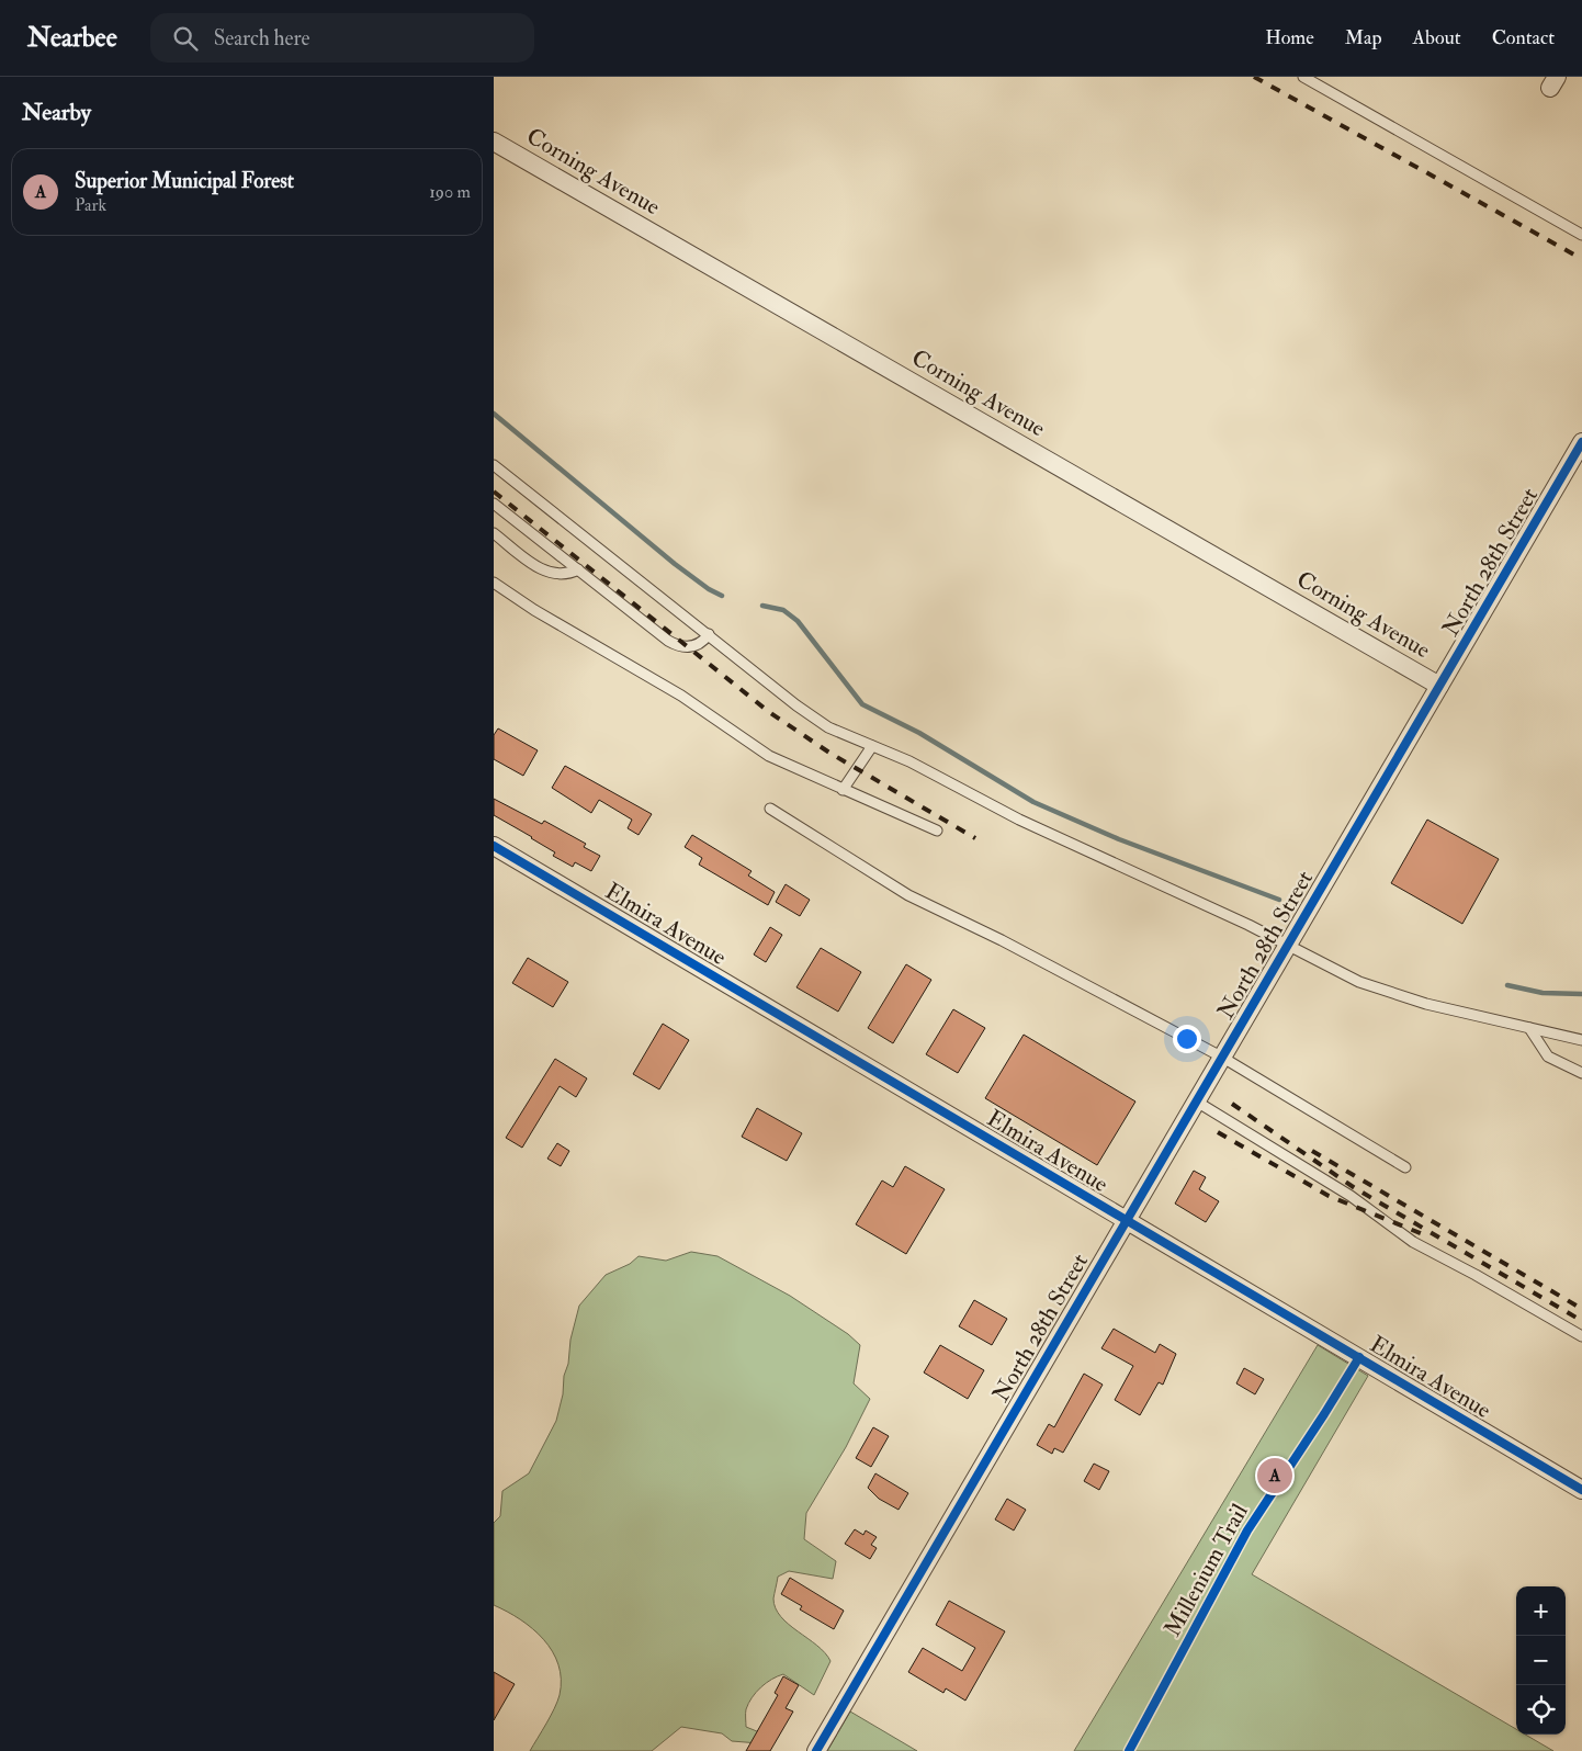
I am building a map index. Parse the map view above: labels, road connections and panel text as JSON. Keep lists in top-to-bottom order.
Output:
{
  "streets": {
    "street": ["Corning Avenue", "North 28th Street", "Elmira Avenue"],
    "cycle path": ["Millenium Trail"]
  },
  "crossings": [
    ["Corning Avenue", "North 28th Street"],
    ["North 28th Street", "Elmira Avenue"]
  ],
  "page": {
    "header": "Nearbee",
    "search": "Search here",
    "nav": [
      "Home",
      "Map",
      "About",
      "Contact"
    ],
    "heading": "Nearby",
    "list": [
      {
        "mark": "A",
        "name": "Superior Municipal Forest",
        "note": "Park",
        "value": "190 m"
      }
    ],
    "pins": "A",
    "map_buttons": ["+", "−"]
  }
}
